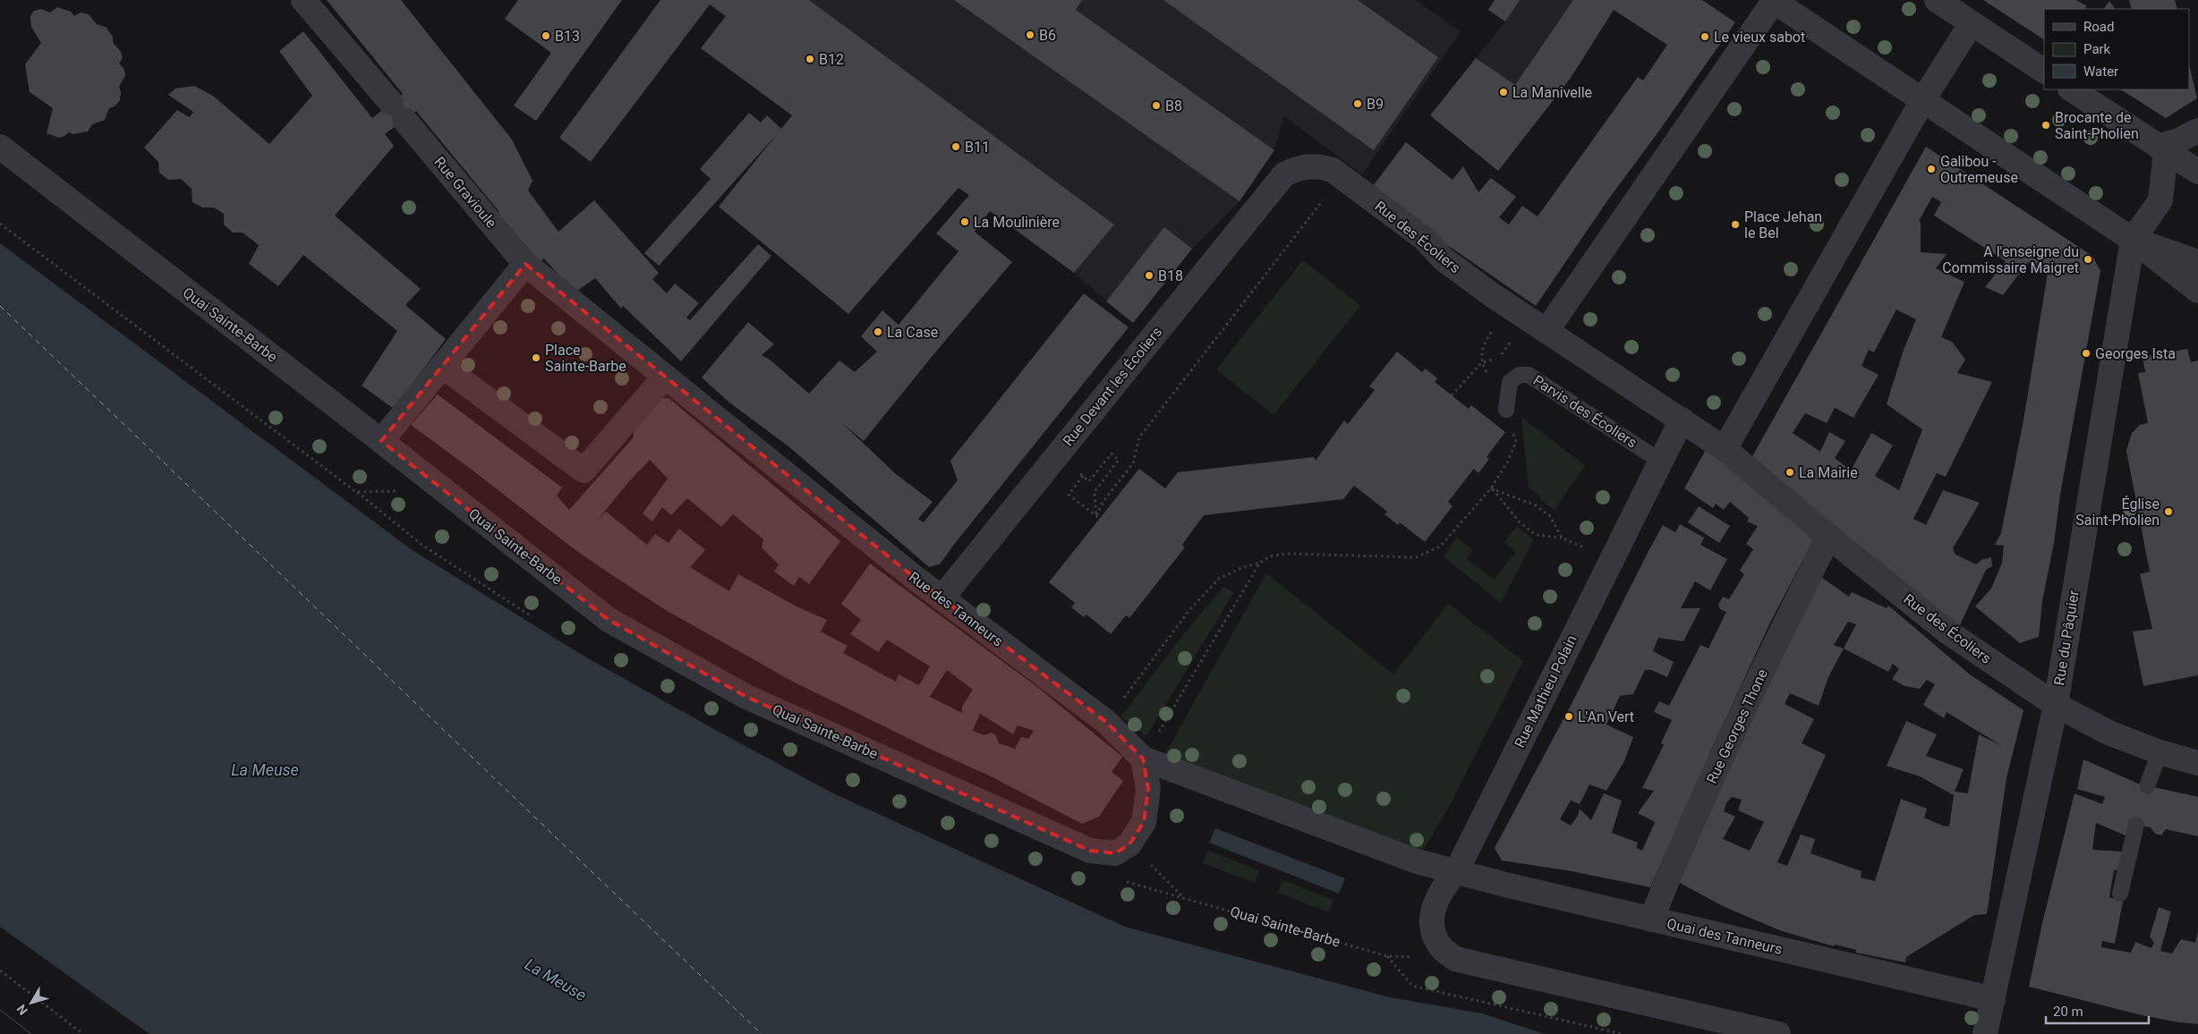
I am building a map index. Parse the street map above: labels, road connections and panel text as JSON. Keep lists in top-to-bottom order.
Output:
{
  "streets": {
    "street": [
      "Rue Gravioule",
      "Rue des Écoliers",
      "Quai Sainte-Barbe",
      "Rue Devant les Écoliers",
      "Rue des Tanneurs",
      "Rue du Pâquier",
      "Rue Mathieu Polain",
      "Rue Georges Thone",
      "Quai des Tanneurs"
    ],
    "lane": ["Parvis des Écoliers"]
  },
  "crossings": [
    ["Rue des Écoliers", "Rue Devant les Écoliers"],
    ["Rue des Écoliers", "Rue du Pâquier"],
    ["Rue des Écoliers", "Rue Georges Thone"],
    ["Rue Devant les Écoliers", "Rue des Tanneurs"],
    ["Parvis des Écoliers", "Rue Mathieu Polain"],
    ["Rue des Tanneurs", "Quai des Tanneurs"],
    ["Rue du Pâquier", "Quai des Tanneurs"],
    ["Rue Mathieu Polain", "Quai des Tanneurs"],
    ["Rue Georges Thone", "Quai des Tanneurs"]
  ],
  "water": ["La Meuse"],
  "places": [
    "B6",
    "B13",
    "Le vieux sabot",
    "B12",
    "La Manivelle",
    "B9",
    "B8",
    "Brocante de Saint-Pholien",
    "B11",
    "Galibou - Outremeuse",
    "La Moulinière",
    "Place Jehan le Bel",
    "A l'enseigne du Commissaire Maigret",
    "B18",
    "La Case",
    "Georges Ista",
    "Place Sainte-Barbe",
    "La Mairie",
    "Église Saint-Pholien",
    "L'An Vert"
  ],
  "legend": ["Road", "Park", "Water"],
  "scale_bar": "20 m",
  "north": "bottom left"
}
